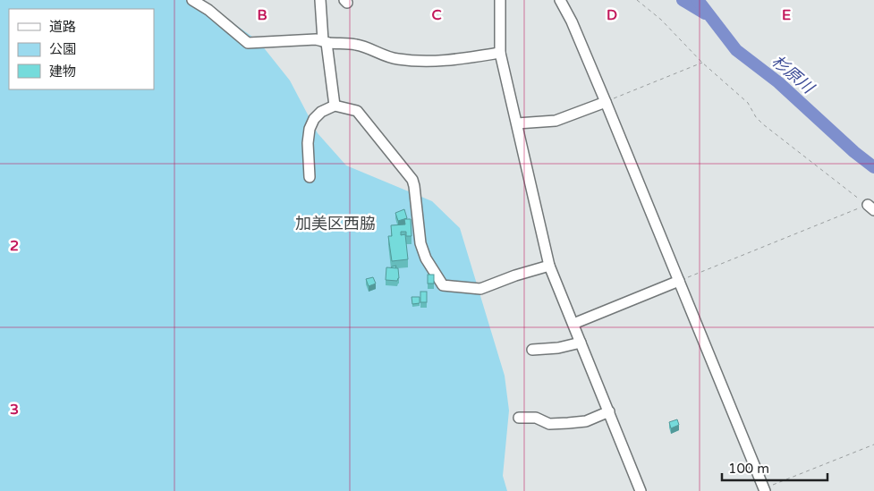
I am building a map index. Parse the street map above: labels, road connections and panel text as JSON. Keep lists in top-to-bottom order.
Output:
{
  "districts": ["加美区西脇"],
  "water": ["杉原川"],
  "legend": ["道路", "公園", "建物"],
  "scale_bar": "100 m",
  "grid": {
    "columns": [
      "B",
      "C",
      "D",
      "E"
    ],
    "rows": ["2", "3"]
  }
}
